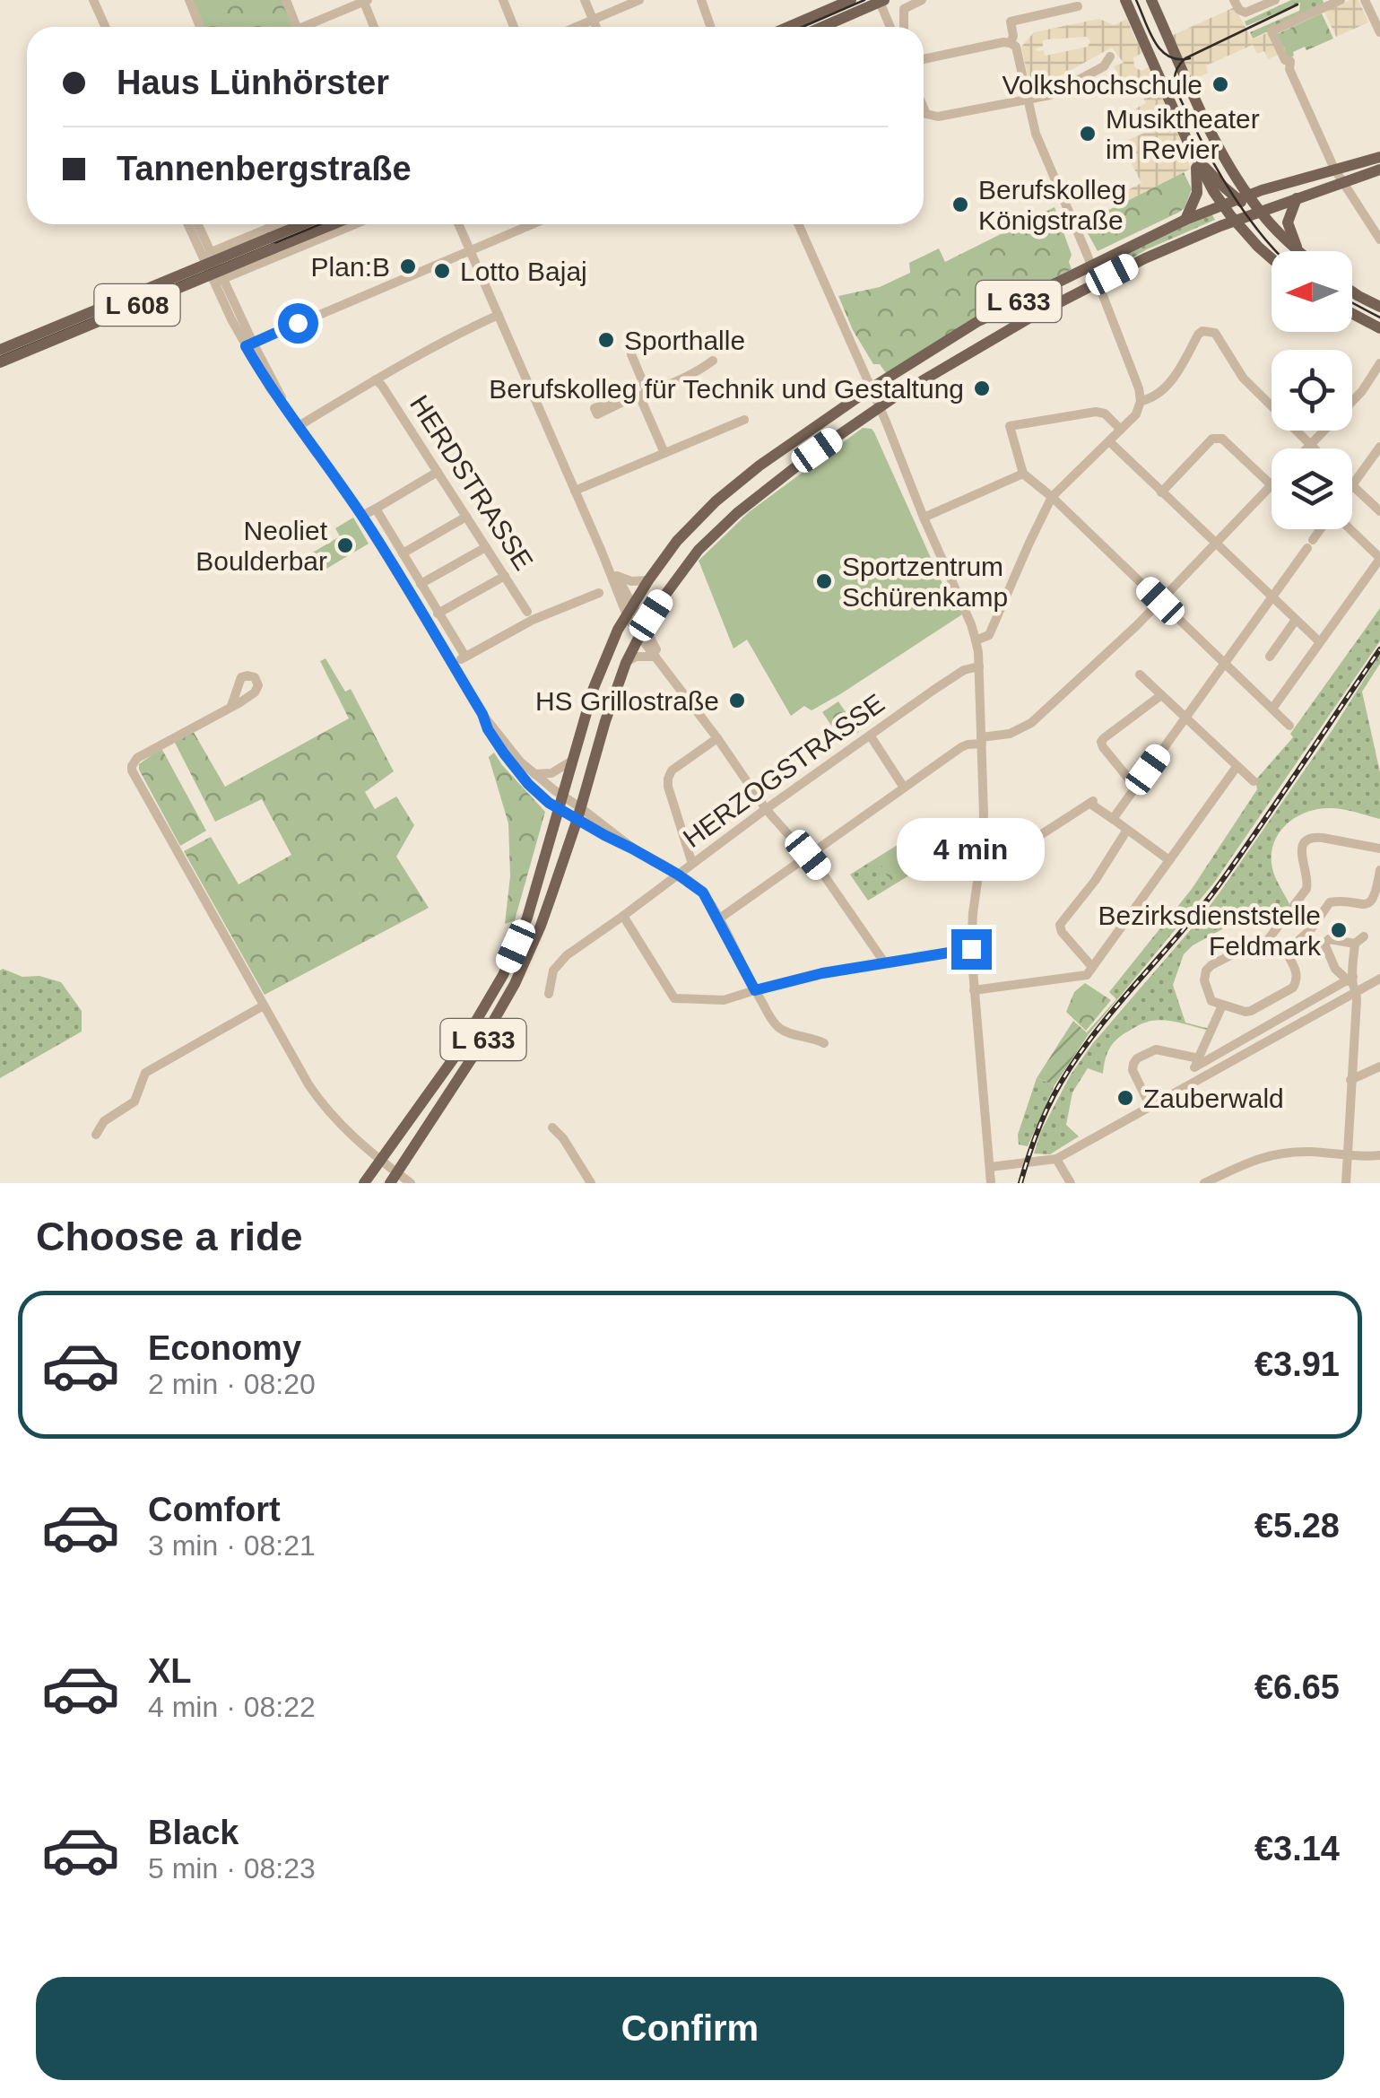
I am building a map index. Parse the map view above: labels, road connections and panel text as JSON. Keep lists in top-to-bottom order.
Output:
{
  "streets": {
    "main road": ["L 633", "L 608"],
    "street": ["HERDSTRASSE", "HERZOGSTRASSE"]
  },
  "places": [
    "Volkshochschule",
    "Musiktheater im Revier",
    "Berufskolleg Königstraße",
    "Plan:B",
    "Lotto Bajaj",
    "Sporthalle",
    "Berufskolleg für Technik und Gestaltung",
    "Neoliet Boulderbar",
    "Sportzentrum Schürenkamp",
    "HS Grillostraße",
    "Bezirksdienststelle Feldmark",
    "Zauberwald"
  ],
  "north": "left",
  "page": {
    "banner": ["Haus Lünhörster", "Tannenbergstraße"],
    "bubble": "4 min",
    "heading": "Choose a ride",
    "list": [
      {
        "name": "Economy",
        "note": "2 min · 08:20",
        "value": "€3.91"
      },
      {
        "name": "Comfort",
        "note": "3 min · 08:21",
        "value": "€5.28"
      },
      {
        "name": "XL",
        "note": "4 min · 08:22",
        "value": "€6.65"
      },
      {
        "name": "Black",
        "note": "5 min · 08:23",
        "value": "€3.14"
      }
    ],
    "buttons": "Confirm"
  }
}
